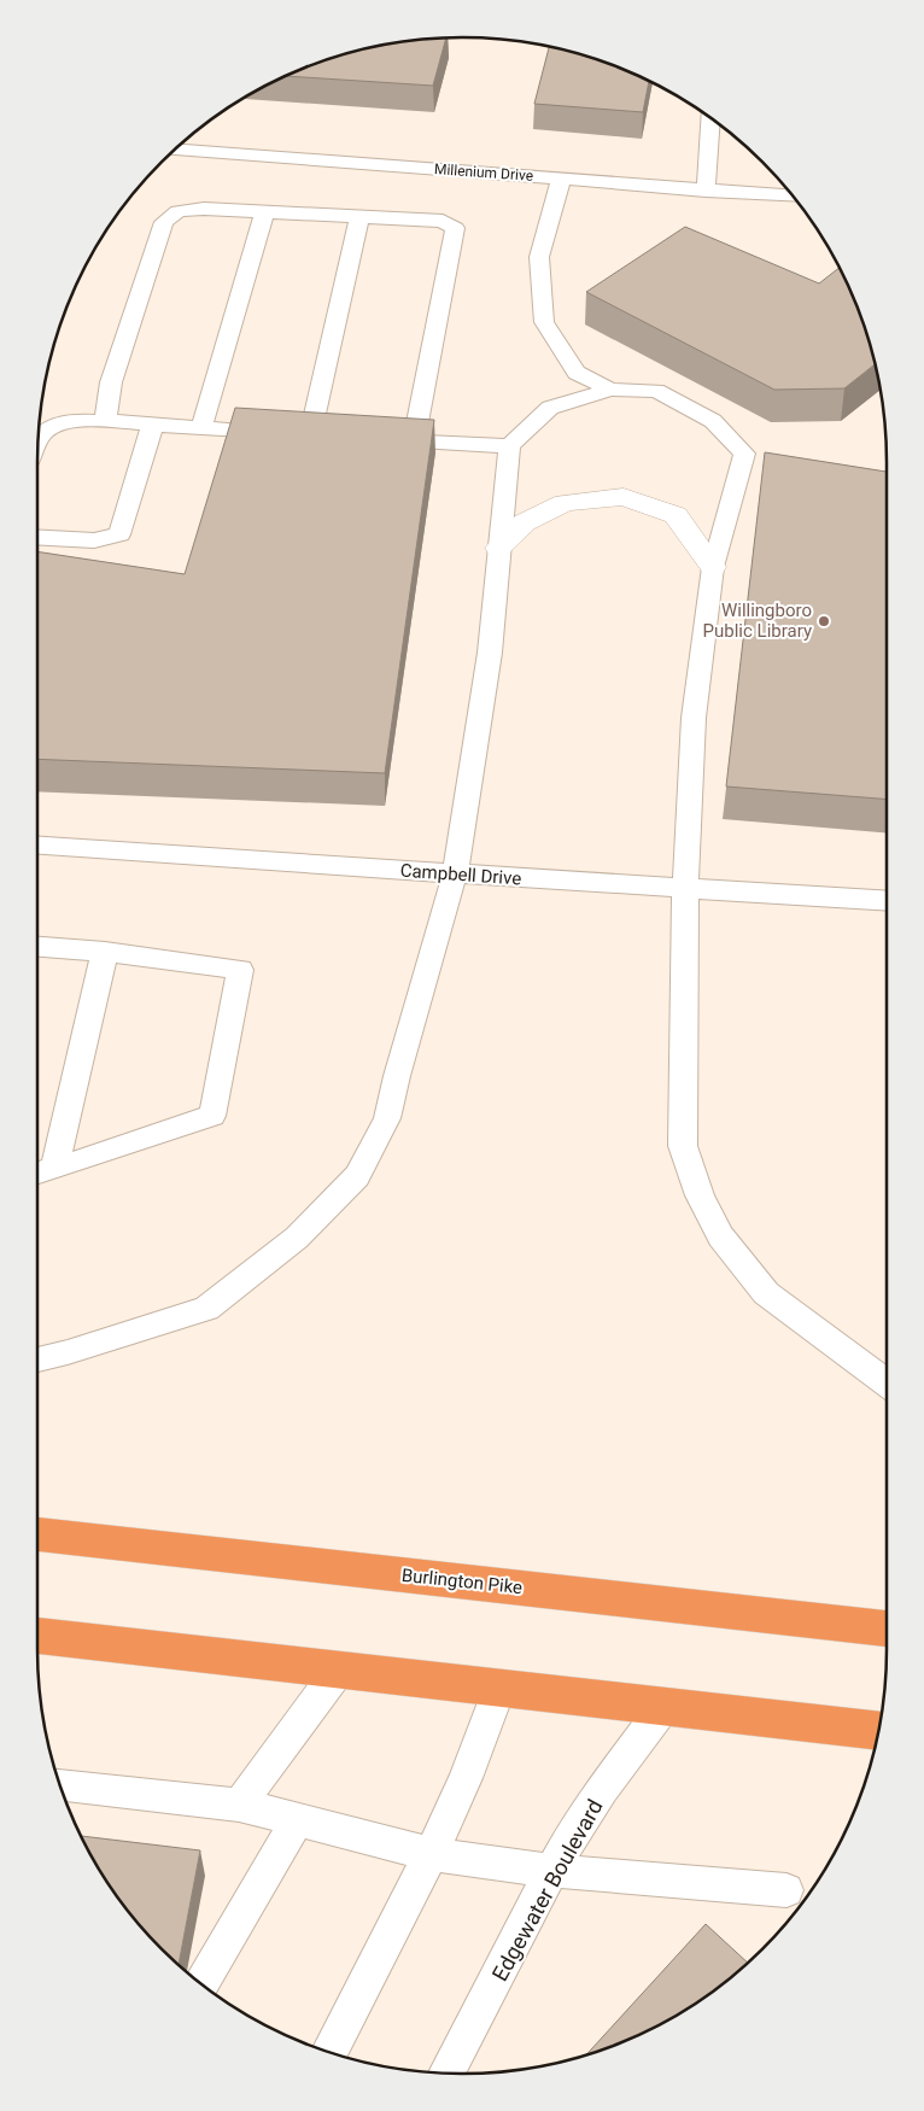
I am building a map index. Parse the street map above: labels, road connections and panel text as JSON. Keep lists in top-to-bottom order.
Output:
{
  "streets": {
    "highway": ["Burlington Pike"],
    "lane": ["Millenium Drive", "Campbell Drive", "Edgewater Boulevard"]
  },
  "places": ["Willingboro Public Library"]
}
